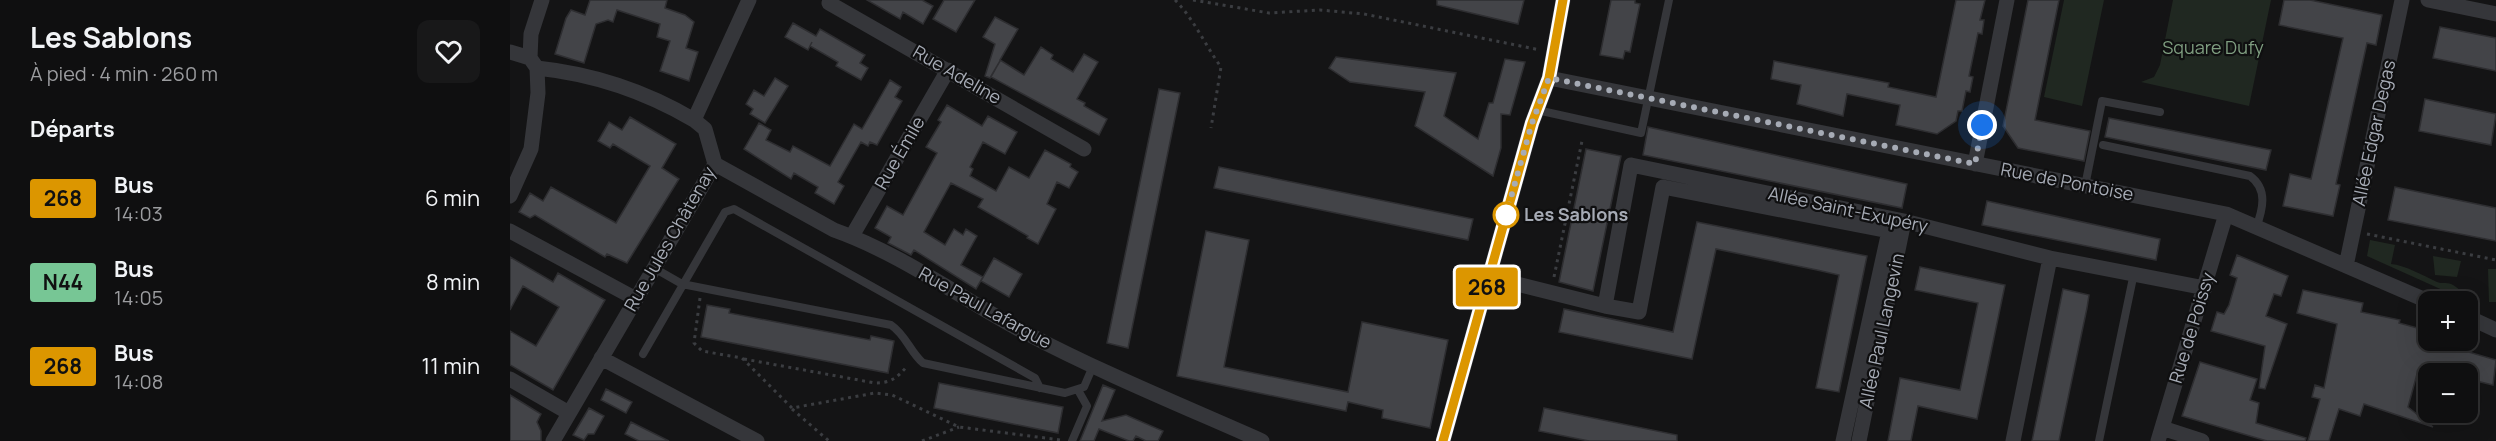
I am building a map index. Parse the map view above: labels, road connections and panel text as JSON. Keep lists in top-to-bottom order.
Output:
{
  "streets": {
    "street": [
      "Rue Adeline",
      "Allée Edgar Degas",
      "Rue Émile",
      "Rue de Pontoise",
      "Allée Saint-Exupéry",
      "Rue Jules Châtenay",
      "Rue Paul Lafargue",
      "Rue de Poissy",
      "Allée Paul Langevin"
    ]
  },
  "crossings": [
    ["Rue Adeline", "Rue Émile"],
    ["Allée Edgar Degas", "Rue de Pontoise"],
    ["Rue Émile", "Rue Paul Lafargue"],
    ["Rue de Pontoise", "Rue de Poissy"],
    ["Allée Saint-Exupéry", "Rue de Poissy"],
    ["Allée Saint-Exupéry", "Allée Paul Langevin"],
    ["Rue Jules Châtenay", "Rue Paul Lafargue"]
  ],
  "parks": ["Square Dufy"],
  "places": ["Les Sablons"],
  "lines": ["bus line 268"],
  "page": {
    "heading": [
      ["Les Sablons", "À pied · 4 min · 260 m"],
      "Départs"
    ],
    "on_map": "268",
    "list": [
      {
        "mark": "268",
        "name": "Bus",
        "note": "14:03",
        "value": "6 min"
      },
      {
        "mark": "N44",
        "name": "Bus",
        "note": "14:05",
        "value": "8 min"
      },
      {
        "mark": "268",
        "name": "Bus",
        "note": "14:08",
        "value": "11 min"
      }
    ],
    "map_buttons": ["+", "−"]
  }
}
